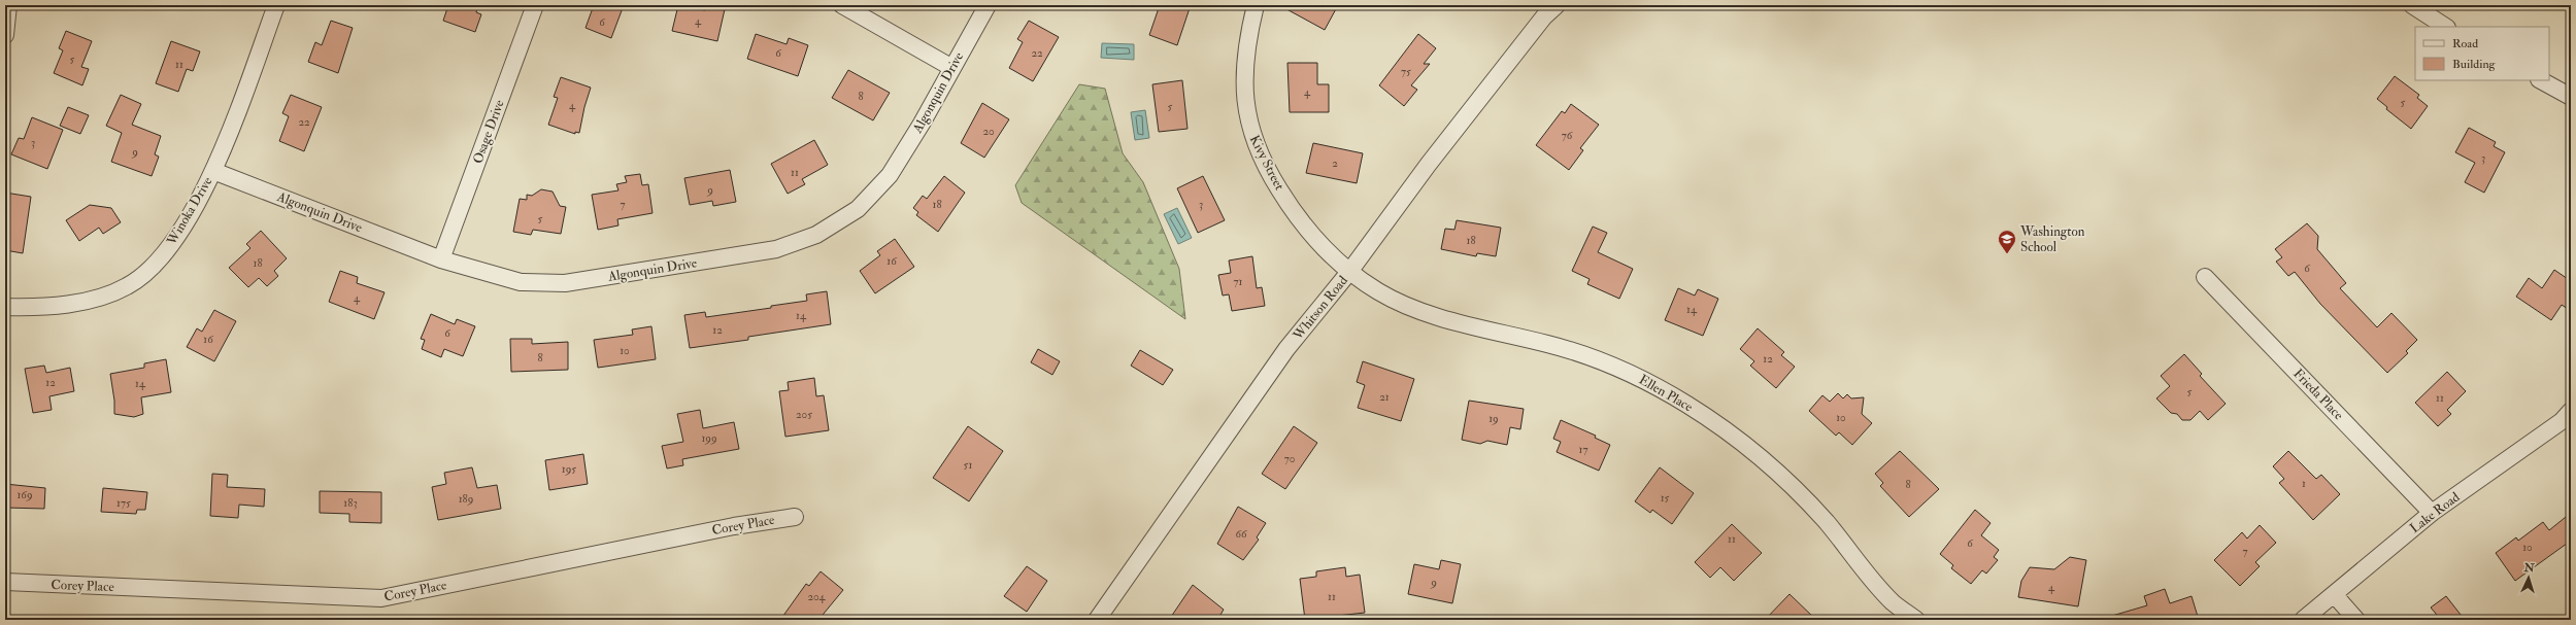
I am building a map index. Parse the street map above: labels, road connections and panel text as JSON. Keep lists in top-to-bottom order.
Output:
{
  "streets": {
    "street": [
      "Algonquin Drive",
      "Osage Drive",
      "Kivy Street",
      "Winoka Drive",
      "Whitson Road",
      "Ellen Place",
      "Frieda Place",
      "Lake Road",
      "Corey Place"
    ]
  },
  "crossings": [
    ["Algonquin Drive", "Osage Drive"],
    ["Algonquin Drive", "Winoka Drive"],
    ["Kivy Street", "Whitson Road"],
    ["Kivy Street", "Ellen Place"],
    ["Whitson Road", "Ellen Place"],
    ["Frieda Place", "Lake Road"]
  ],
  "places": {
    "school or university": ["Washington School"]
  },
  "house_numbers": [
    "4",
    "6",
    "6",
    "22",
    "5",
    "11",
    "75",
    "4",
    "8",
    "5",
    "4",
    "5",
    "22",
    "20",
    "76",
    "3",
    "9",
    "3",
    "2",
    "11",
    "9",
    "7",
    "18",
    "3",
    "5",
    "18",
    "16",
    "18",
    "6",
    "71",
    "4",
    "14",
    "14",
    "12",
    "6",
    "16",
    "10",
    "8",
    "12",
    "12",
    "14",
    "5",
    "21",
    "11",
    "205",
    "10",
    "19",
    "199",
    "17",
    "70",
    "51",
    "195",
    "1",
    "8",
    "169",
    "15",
    "189",
    "175",
    "183",
    "66",
    "11",
    "6",
    "10",
    "7",
    "9",
    "4",
    "204",
    "11"
  ],
  "legend": ["Road", "Building"],
  "north": "top"
}
